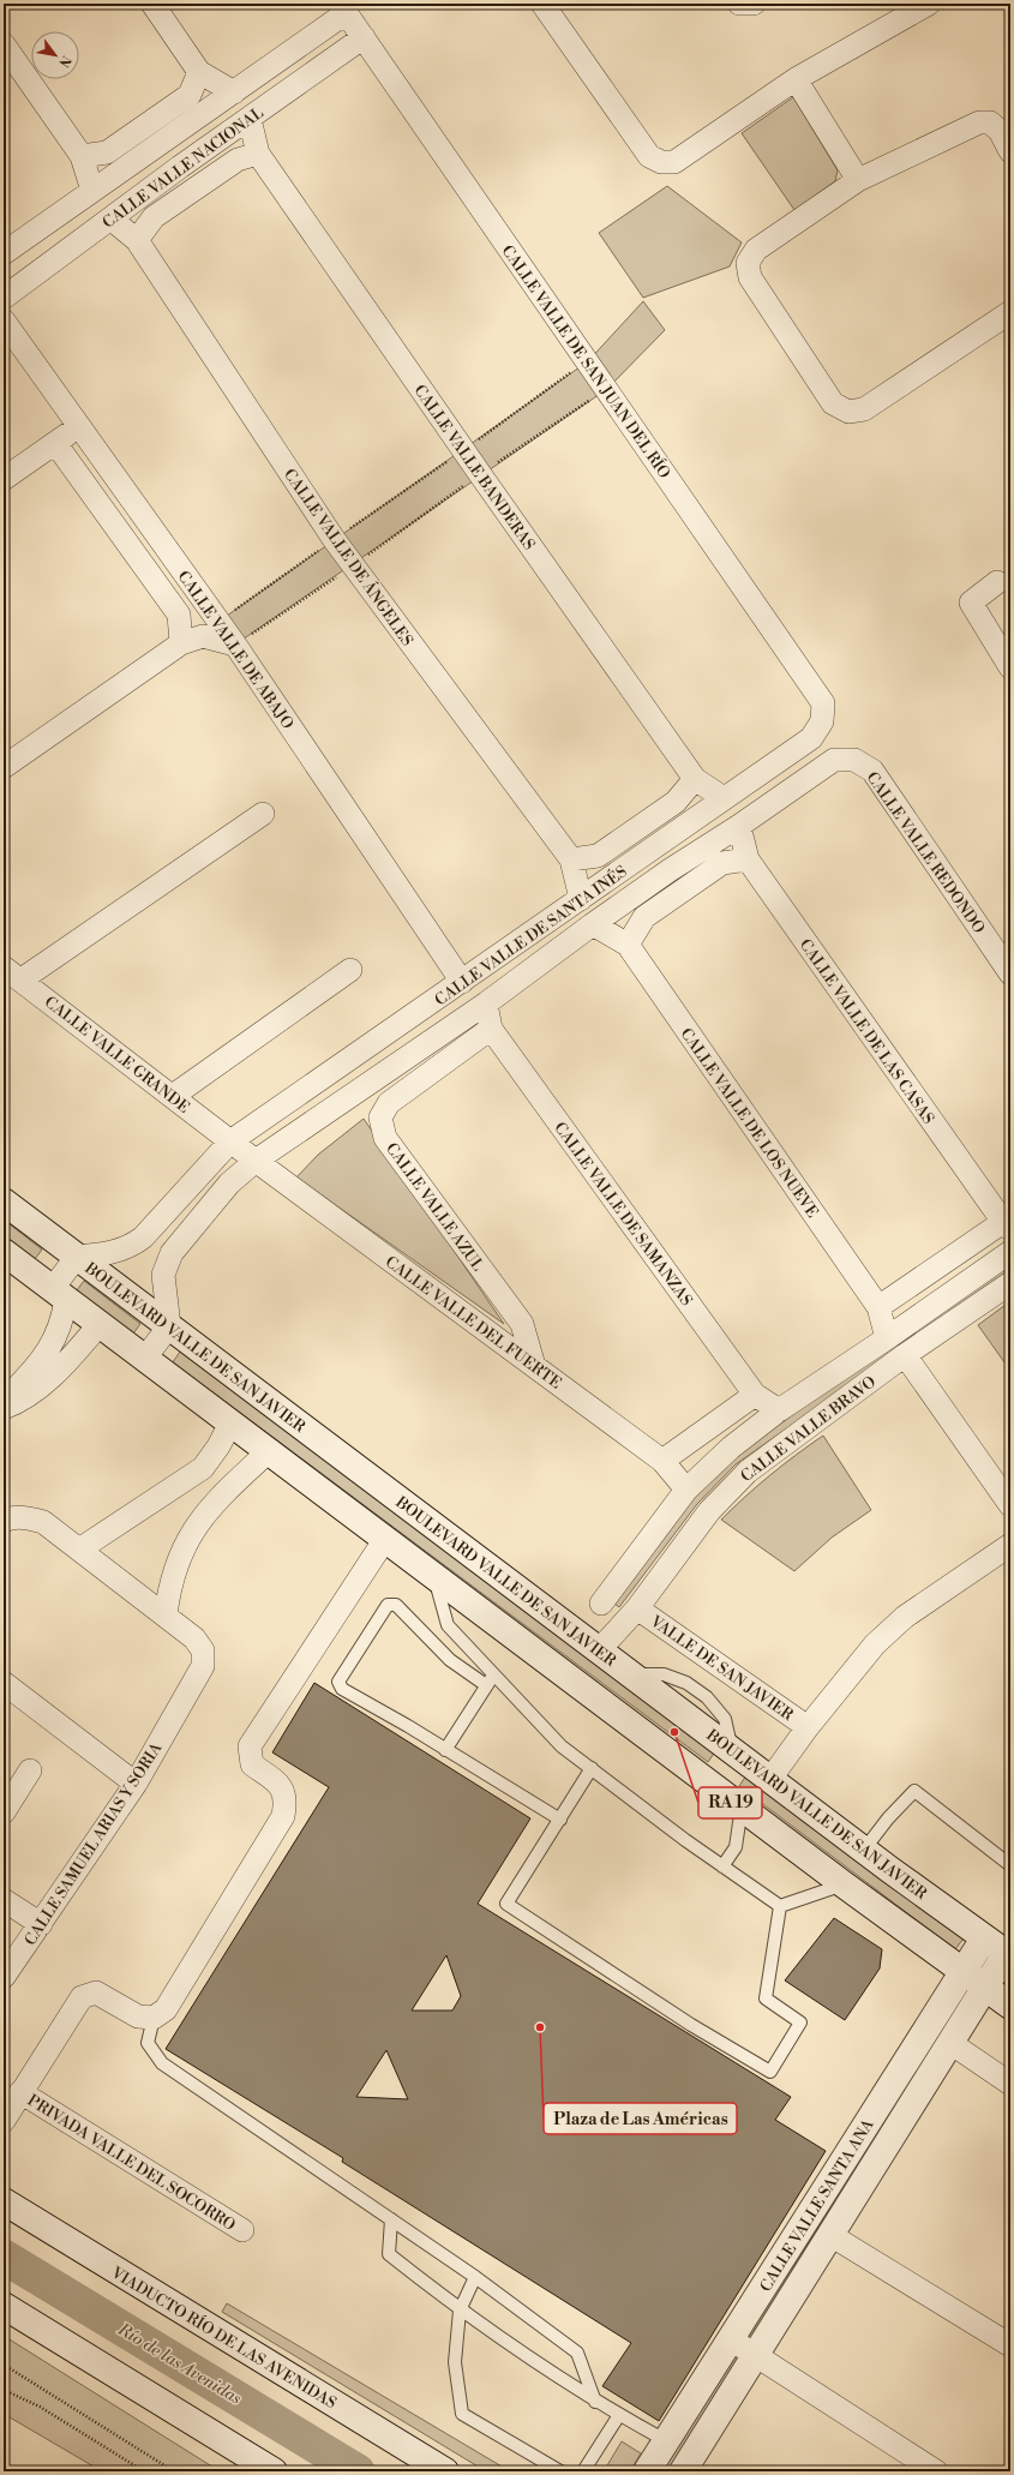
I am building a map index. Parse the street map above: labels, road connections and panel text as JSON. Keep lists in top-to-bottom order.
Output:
{
  "streets": {
    "main road": ["BOULEVARD VALLE DE SAN JAVIER", "CALLE VALLE SANTA ANA", "VIADUCTO RÍO DE LAS AVENIDAS"],
    "street": [
      "CALLE VALLE NACIONAL",
      "CALLE VALLE DE SAN JUAN DEL RÍO",
      "CALLE VALLE BANDERAS",
      "CALLE VALLE DE ÁNGELES",
      "CALLE VALLE DE ABAJO",
      "CALLE VALLE REDONDO",
      "CALLE VALLE DE SANTA INÉS",
      "CALLE VALLE DE LAS CASAS",
      "CALLE VALLE GRANDE",
      "CALLE VALLE DE LOS NUEVE",
      "CALLE VALLE AZUL",
      "CALLE VALLE DE SAMANZAS",
      "CALLE VALLE DEL FUERTE",
      "CALLE VALLE BRAVO",
      "VALLE DE SAN JAVIER",
      "CALLE SAMUEL ARIAS Y SORIA",
      "PRIVADA VALLE DEL SOCORRO"
    ]
  },
  "crossings": [
    ["CALLE VALLE NACIONAL", "CALLE VALLE DE SAN JUAN DEL RÍO"],
    ["CALLE VALLE NACIONAL", "CALLE VALLE BANDERAS"],
    ["CALLE VALLE NACIONAL", "CALLE VALLE DE ÁNGELES"],
    ["CALLE VALLE DE SAN JUAN DEL RÍO", "CALLE VALLE DE SANTA INÉS"],
    ["CALLE VALLE BANDERAS", "CALLE VALLE DE SANTA INÉS"],
    ["CALLE VALLE DE ÁNGELES", "CALLE VALLE DE SANTA INÉS"],
    ["CALLE VALLE DE ABAJO", "CALLE VALLE DE SANTA INÉS"],
    ["CALLE VALLE REDONDO", "CALLE VALLE DE SANTA INÉS"],
    ["CALLE VALLE DE SANTA INÉS", "CALLE VALLE DE LAS CASAS"],
    ["CALLE VALLE DE SANTA INÉS", "CALLE VALLE GRANDE"],
    ["CALLE VALLE DE SANTA INÉS", "CALLE VALLE DE LOS NUEVE"],
    ["CALLE VALLE DE SANTA INÉS", "CALLE VALLE DE SAMANZAS"],
    ["CALLE VALLE DE SANTA INÉS", "CALLE VALLE DEL FUERTE"],
    ["CALLE VALLE DE SANTA INÉS", "BOULEVARD VALLE DE SAN JAVIER"],
    ["CALLE VALLE GRANDE", "CALLE VALLE DEL FUERTE"],
    ["CALLE VALLE DE LOS NUEVE", "CALLE VALLE BRAVO"],
    ["CALLE VALLE AZUL", "CALLE VALLE DE SAMANZAS"],
    ["CALLE VALLE AZUL", "CALLE VALLE DEL FUERTE"],
    ["CALLE VALLE DE SAMANZAS", "CALLE VALLE BRAVO"],
    ["CALLE VALLE DEL FUERTE", "CALLE VALLE BRAVO"],
    ["BOULEVARD VALLE DE SAN JAVIER", "CALLE VALLE BRAVO"],
    ["BOULEVARD VALLE DE SAN JAVIER", "CALLE VALLE SANTA ANA"],
    ["CALLE VALLE BRAVO", "VALLE DE SAN JAVIER"]
  ],
  "water": ["Río de las Avenidas"],
  "places": ["RA 19", "Plaza de Las Américas"],
  "north": "bottom right"
}
